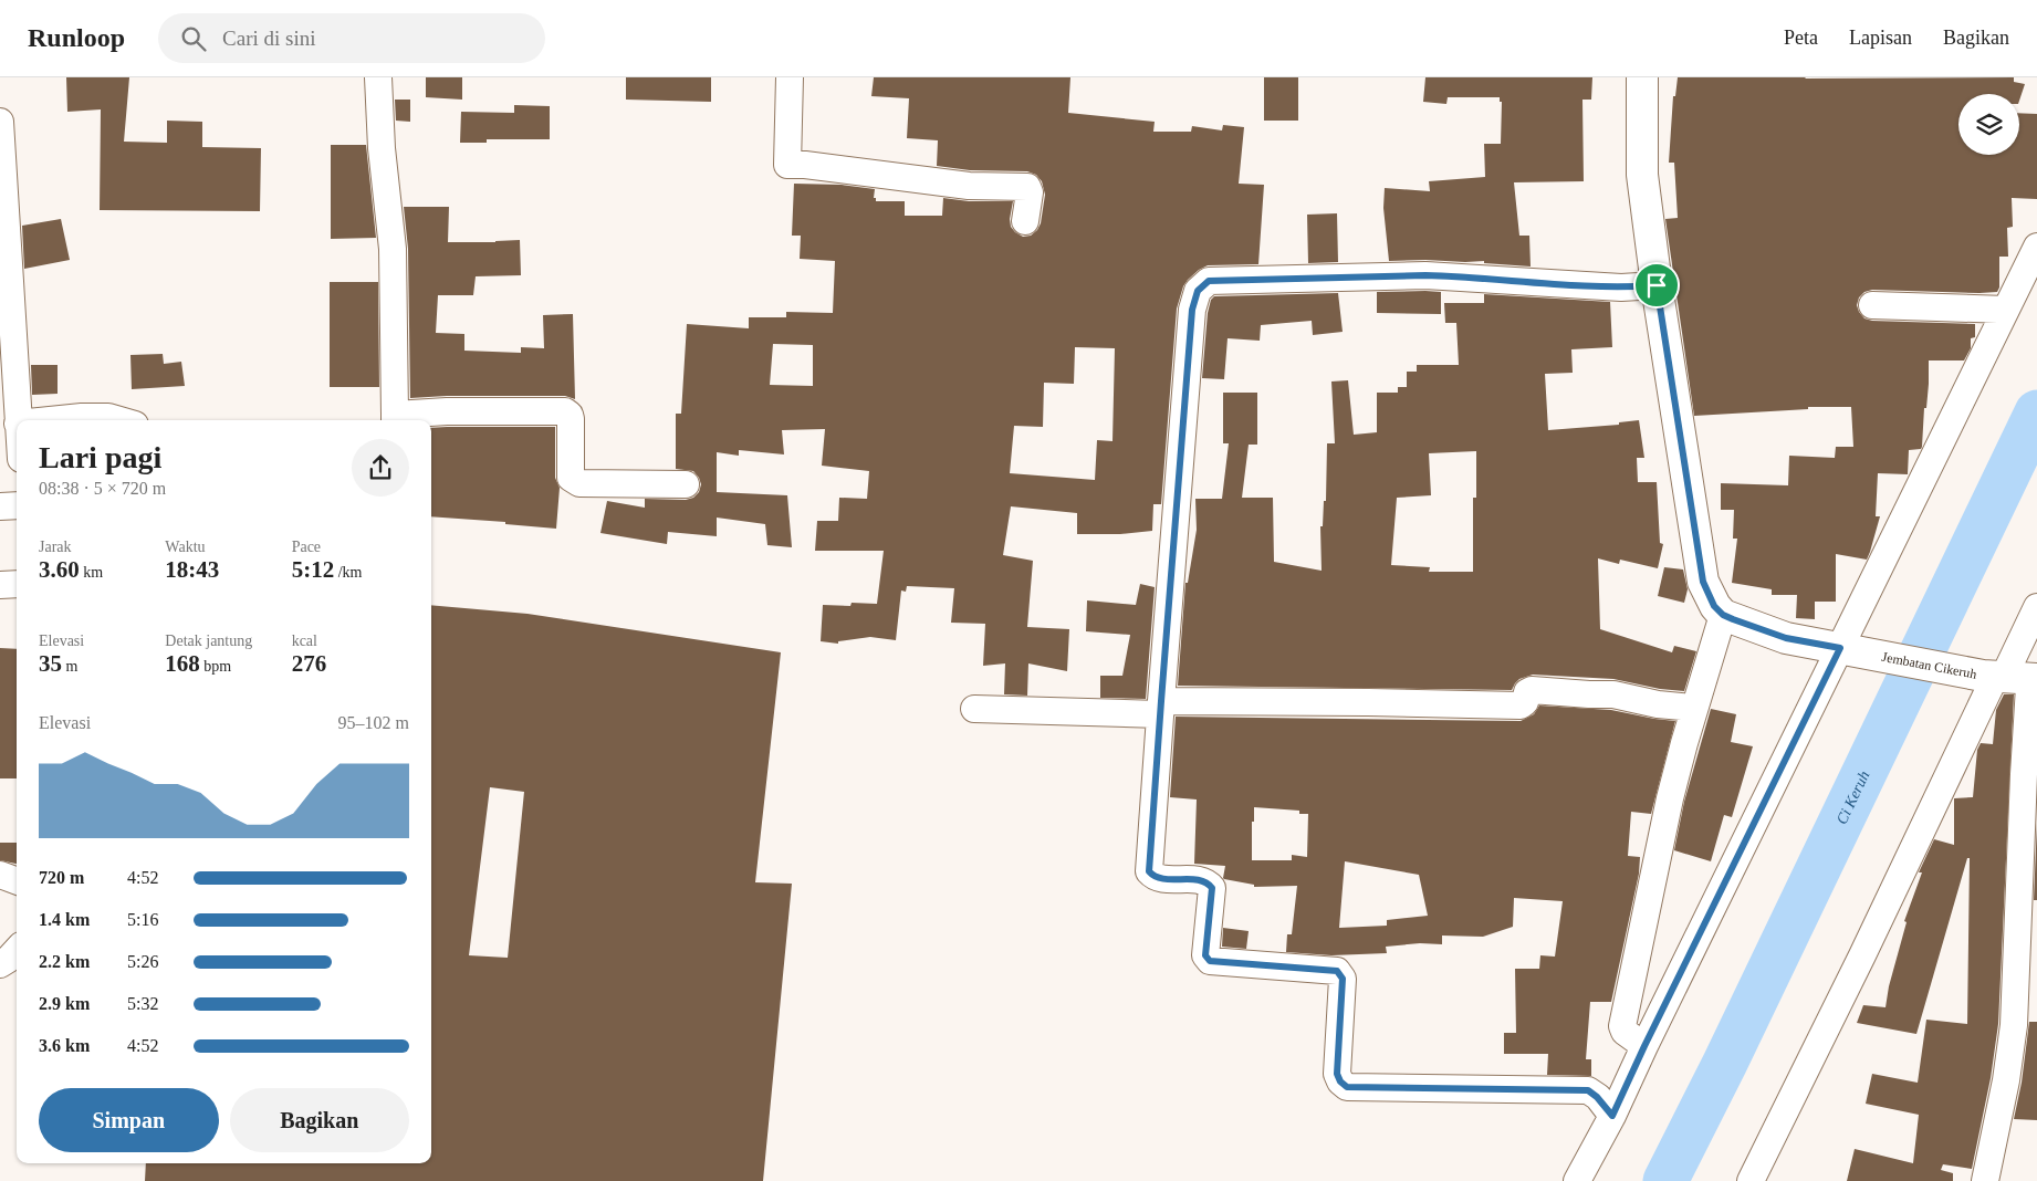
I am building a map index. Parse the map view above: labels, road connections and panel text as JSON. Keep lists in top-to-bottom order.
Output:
{
  "streets": {
    "main road": ["Jembatan Cikeruh"]
  },
  "water": ["Ci Keruh"],
  "page": {
    "header": "Runloop",
    "search": "Cari di sini",
    "nav": ["Peta", "Lapisan", "Bagikan"],
    "heading": ["Lari pagi", "08:38 · 5 × 720 m"],
    "stats": [
      ["Jarak", "3.60 km"],
      ["Waktu", "18:43"],
      ["Pace", "5:12 /km"],
      ["Elevasi", "35 m"],
      ["Detak jantung", "168 bpm"],
      ["kcal", "276"]
    ],
    "chart": ["Elevasi", "95–102 m"],
    "list": [
      {
        "name": "720 m",
        "note": "4:52"
      },
      {
        "name": "1.4 km",
        "note": "5:16"
      },
      {
        "name": "2.2 km",
        "note": "5:26"
      },
      {
        "name": "2.9 km",
        "note": "5:32"
      },
      {
        "name": "3.6 km",
        "note": "4:52"
      }
    ],
    "buttons": ["Simpan", "Bagikan"]
  }
}
